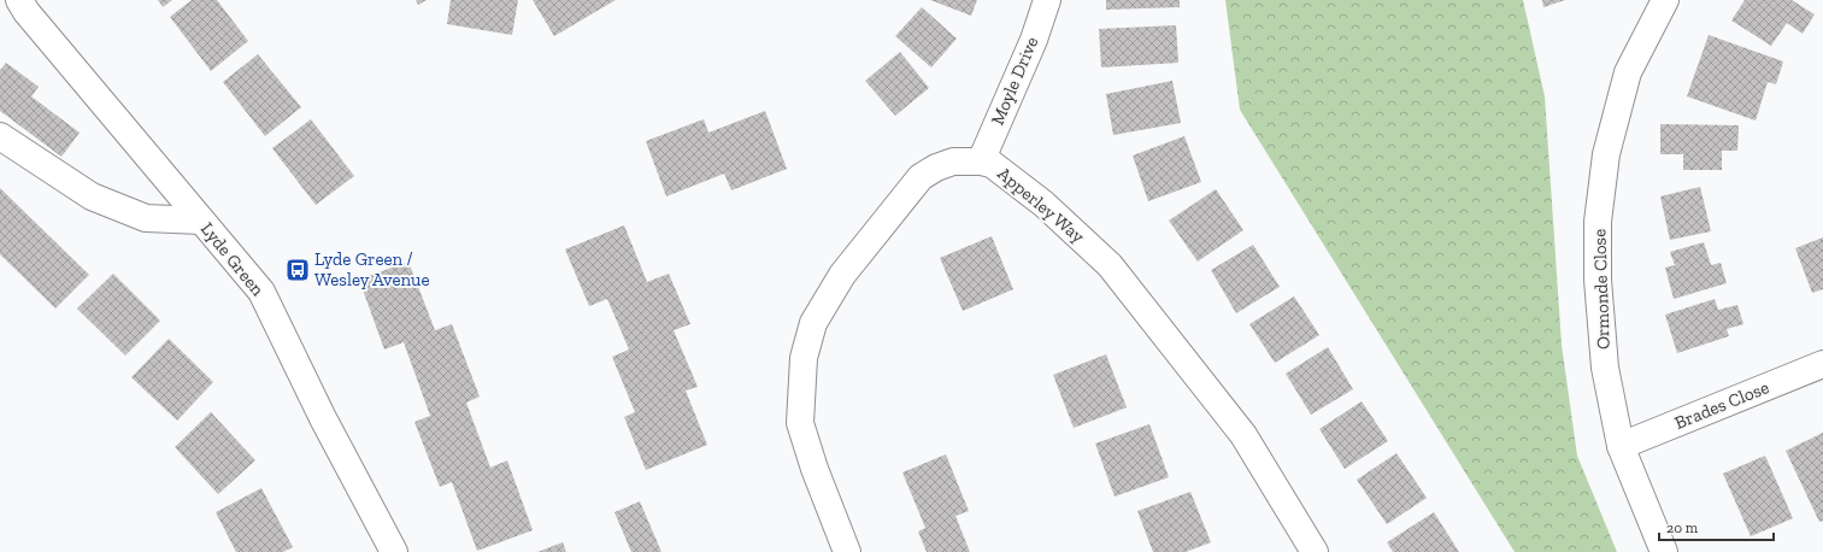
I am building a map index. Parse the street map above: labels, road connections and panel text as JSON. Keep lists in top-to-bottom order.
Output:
{
  "streets": {
    "street": [
      "Moyle Drive",
      "Apperley Way",
      "Lyde Green",
      "Ormonde Close",
      "Brades Close"
    ]
  },
  "crossings": [
    ["Moyle Drive", "Apperley Way"],
    ["Ormonde Close", "Brades Close"]
  ],
  "places": {
    "bus stop": ["Lyde Green / Wesley Avenue"]
  },
  "scale_bar": "20 m"
}
